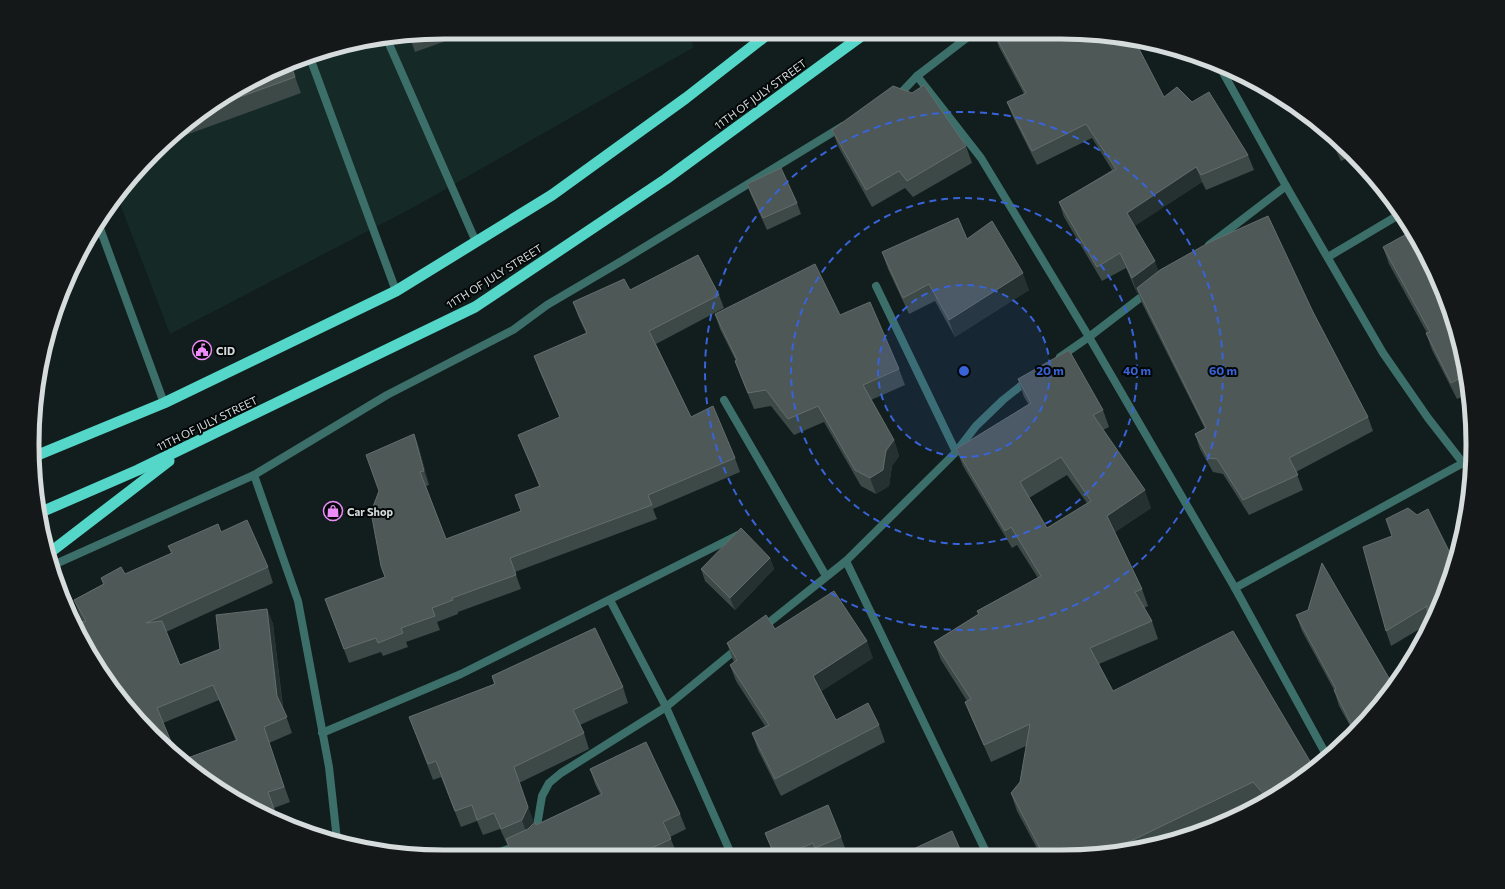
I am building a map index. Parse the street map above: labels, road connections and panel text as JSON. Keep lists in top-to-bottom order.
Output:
{
  "streets": {
    "highway": ["11TH OF JULY STREET"]
  },
  "places": {
    "public building": ["CID"],
    "shop": ["Car Shop"]
  },
  "rings": ["20 m", "40 m", "60 m"]
}
